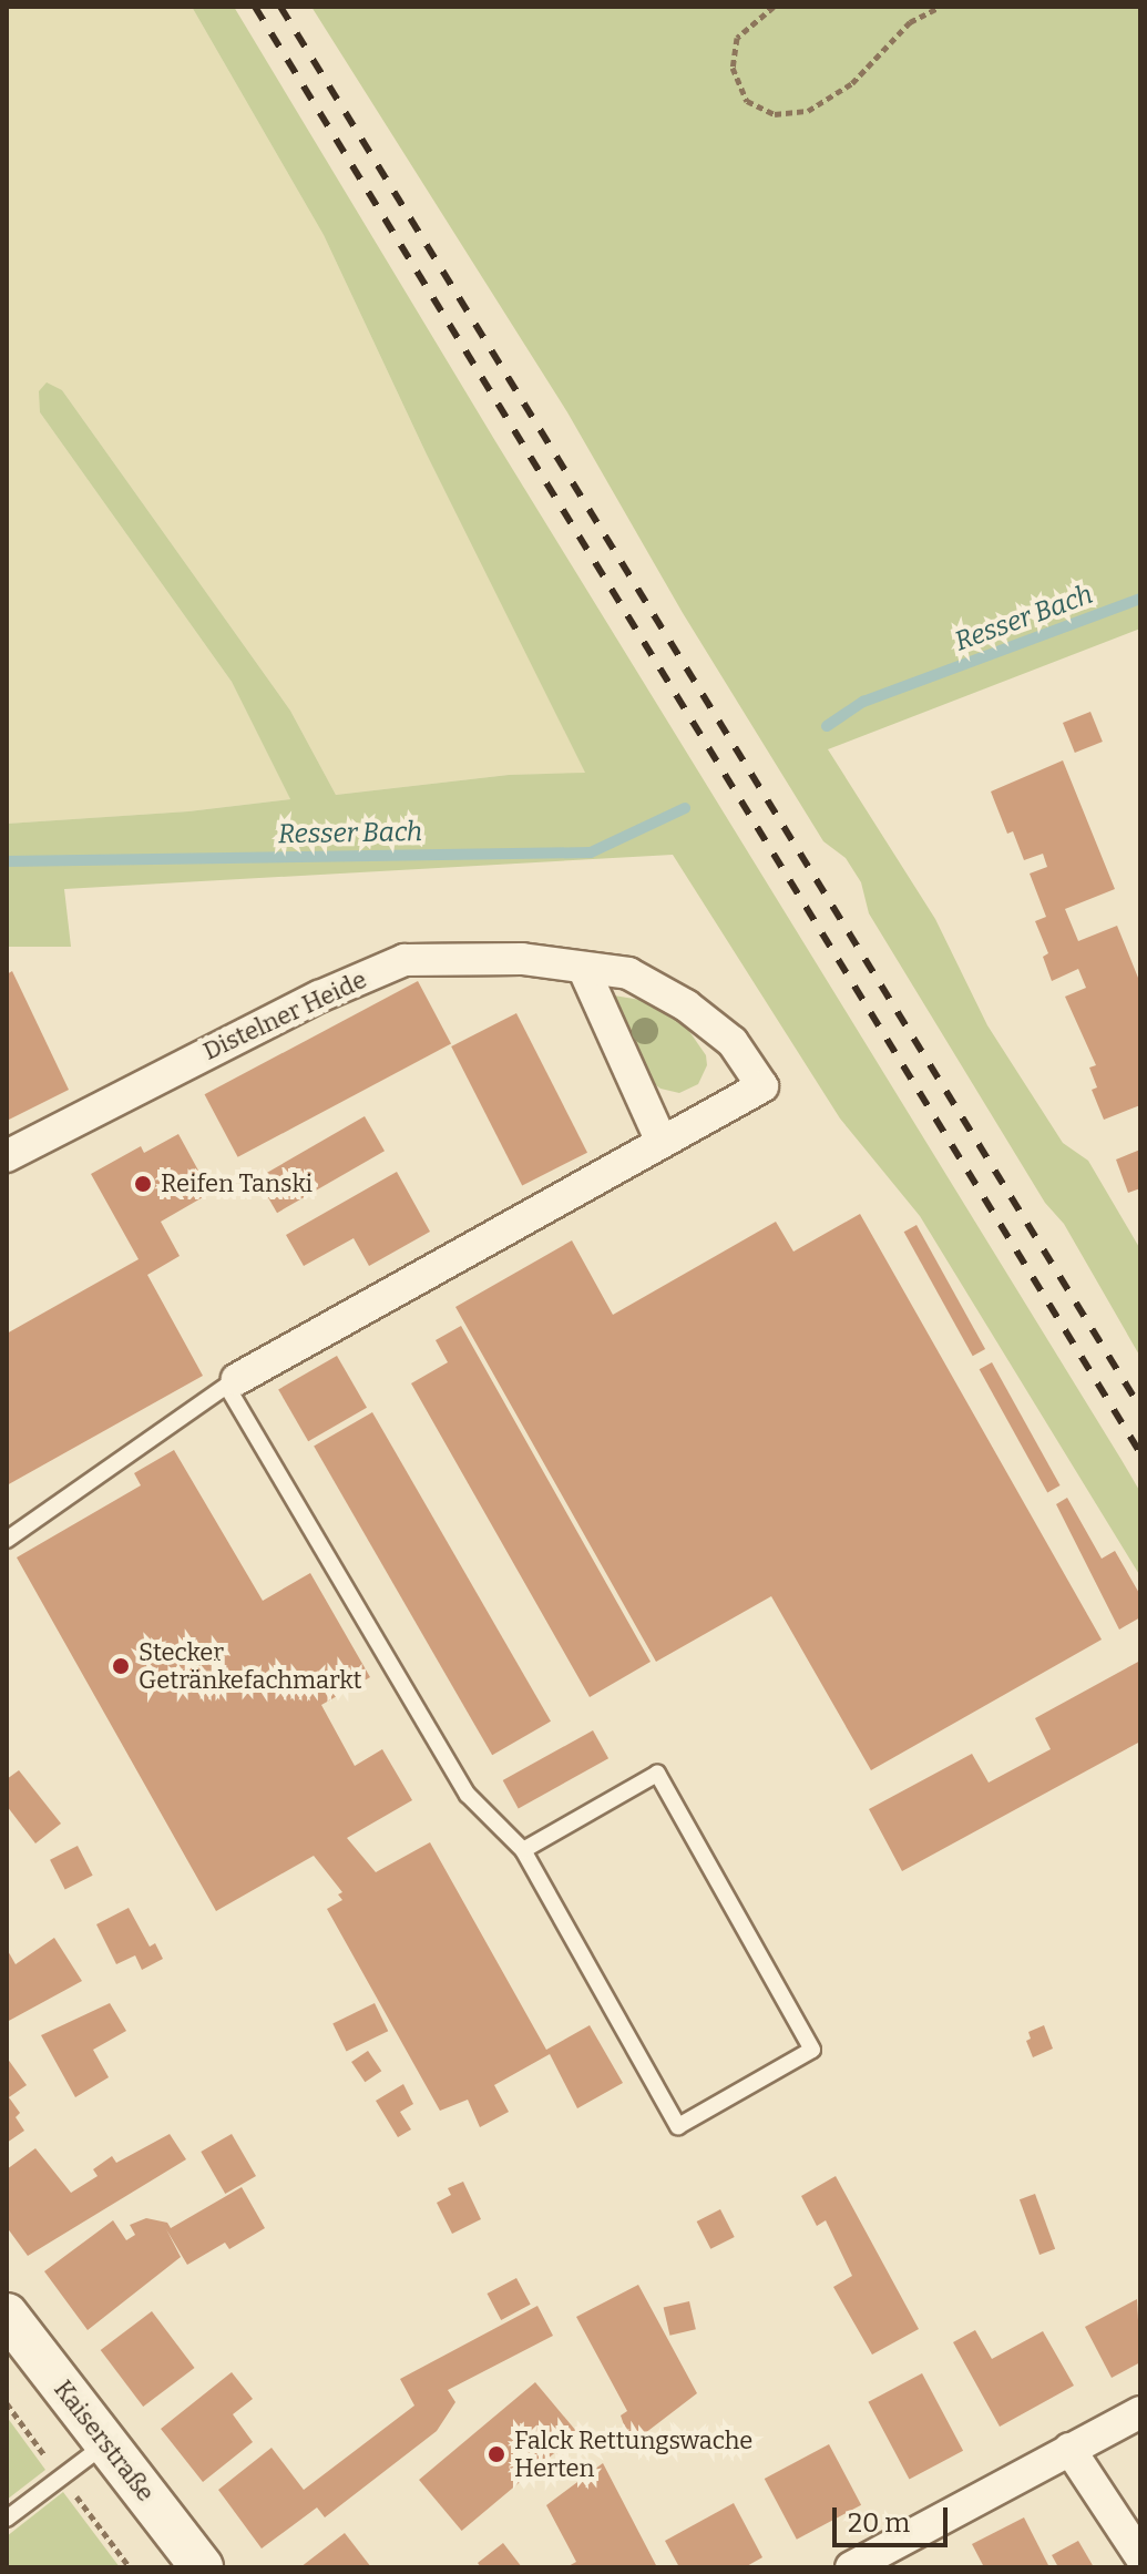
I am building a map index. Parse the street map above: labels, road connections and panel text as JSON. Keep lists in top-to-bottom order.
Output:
{
  "streets": {
    "main road": ["Kaiserstraße"],
    "street": ["Distelner Heide"]
  },
  "water": ["Resser Bach"],
  "places": ["Reifen Tanski", "Stecker Getränkefachmarkt", "Falck Rettungswache Herten"],
  "scale_bar": "20 m"
}
